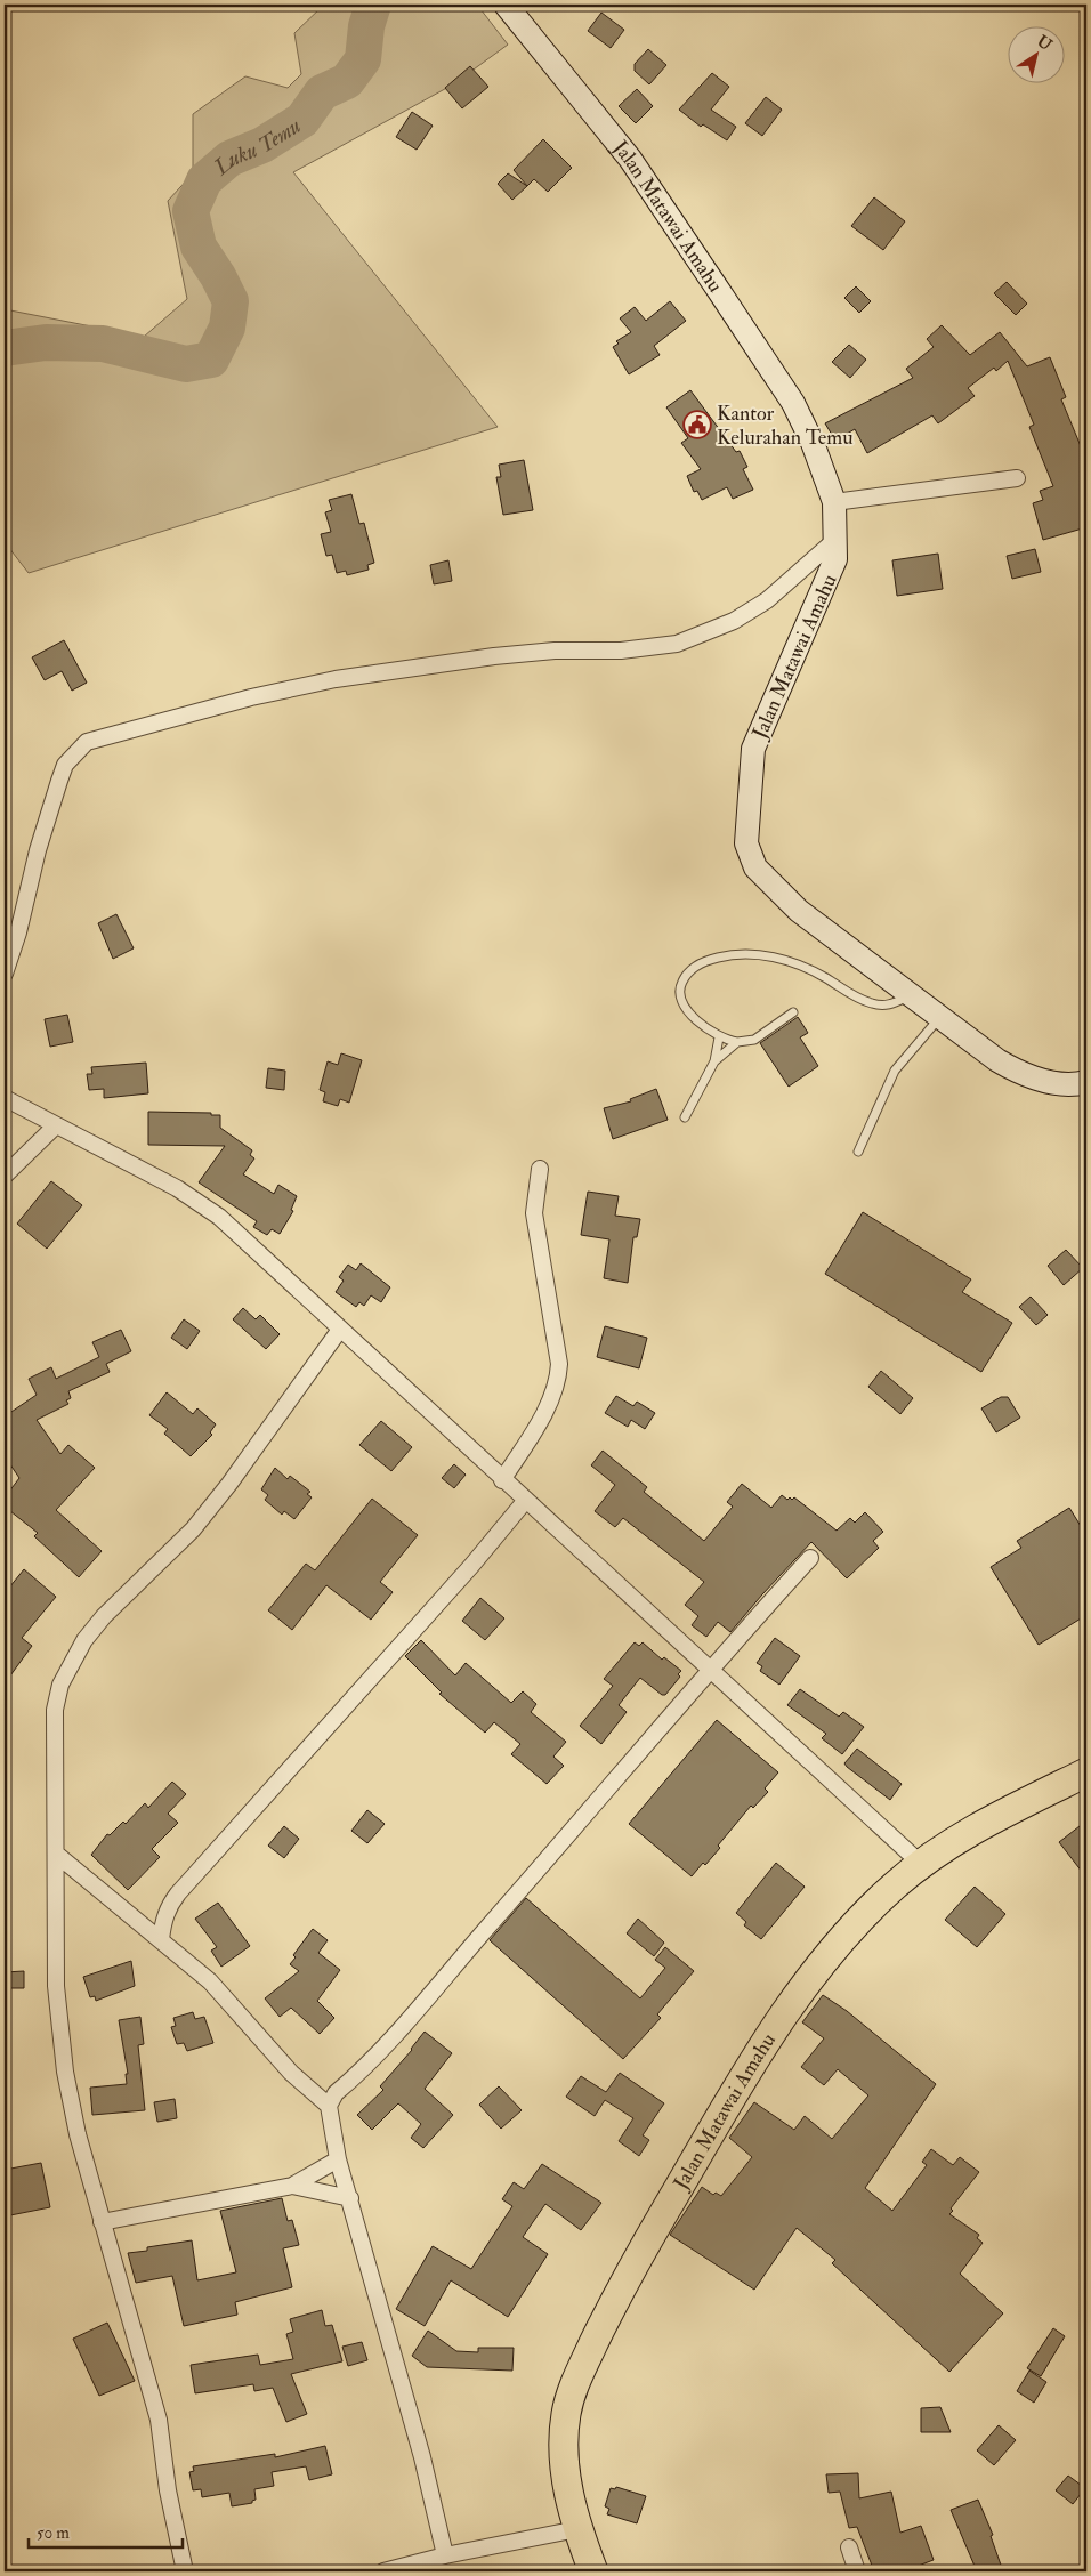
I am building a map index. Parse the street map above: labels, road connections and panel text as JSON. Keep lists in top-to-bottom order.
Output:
{
  "streets": {
    "highway": ["Jalan Matawai Amahu"]
  },
  "water": ["Luku Temu"],
  "places": {
    "public building": ["Kantor Kelurahan Temu"]
  },
  "scale_bar": "50 m",
  "north": "top right"
}
